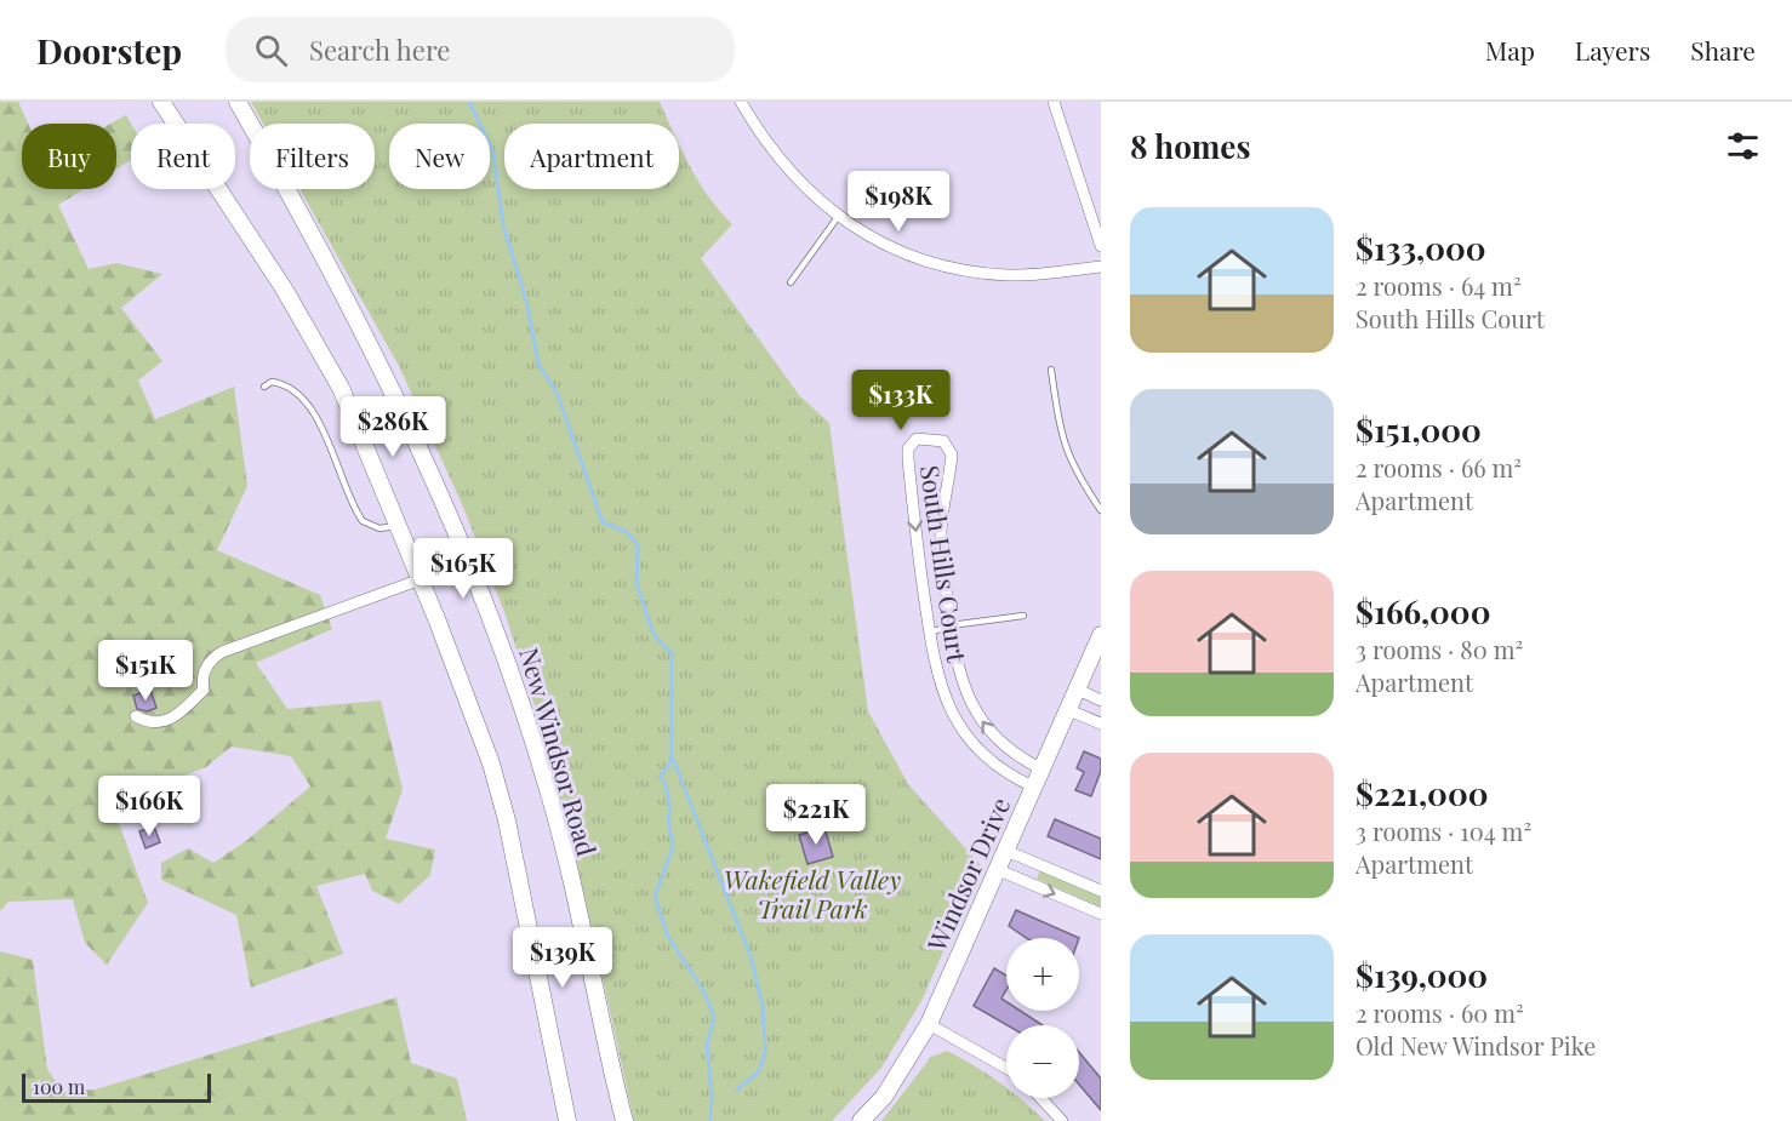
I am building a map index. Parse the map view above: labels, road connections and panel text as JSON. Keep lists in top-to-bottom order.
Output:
{
  "streets": {
    "street": ["South Hills Court", "New Windsor Road", "Windsor Drive"]
  },
  "crossings": [
    ["South Hills Court", "Windsor Drive"]
  ],
  "parks": ["Wakefield Valley Trail Park"],
  "scale_bar": "100 m",
  "page": {
    "header": "Doorstep",
    "search": "Search here",
    "nav": ["Map", "Layers", "Share"],
    "heading": "8 homes",
    "chip": [
      "Buy",
      "Rent",
      "Filters",
      "New",
      "Apartment"
    ],
    "price": [
      "$198K",
      "$133K",
      "$286K",
      "$165K",
      "$151K",
      "$166K",
      "$221K",
      "$139K"
    ],
    "list": [
      {
        "name": "$133,000",
        "note": "2 rooms · 64 m² · South Hills Court"
      },
      {
        "name": "$151,000",
        "note": "2 rooms · 66 m² · Apartment"
      },
      {
        "name": "$166,000",
        "note": "3 rooms · 80 m² · Apartment"
      },
      {
        "name": "$221,000",
        "note": "3 rooms · 104 m² · Apartment"
      },
      {
        "name": "$139,000",
        "note": "2 rooms · 60 m² · Old New Windsor Pike"
      }
    ],
    "map_buttons": ["+", "−"],
    "scale": "100 m"
  }
}
